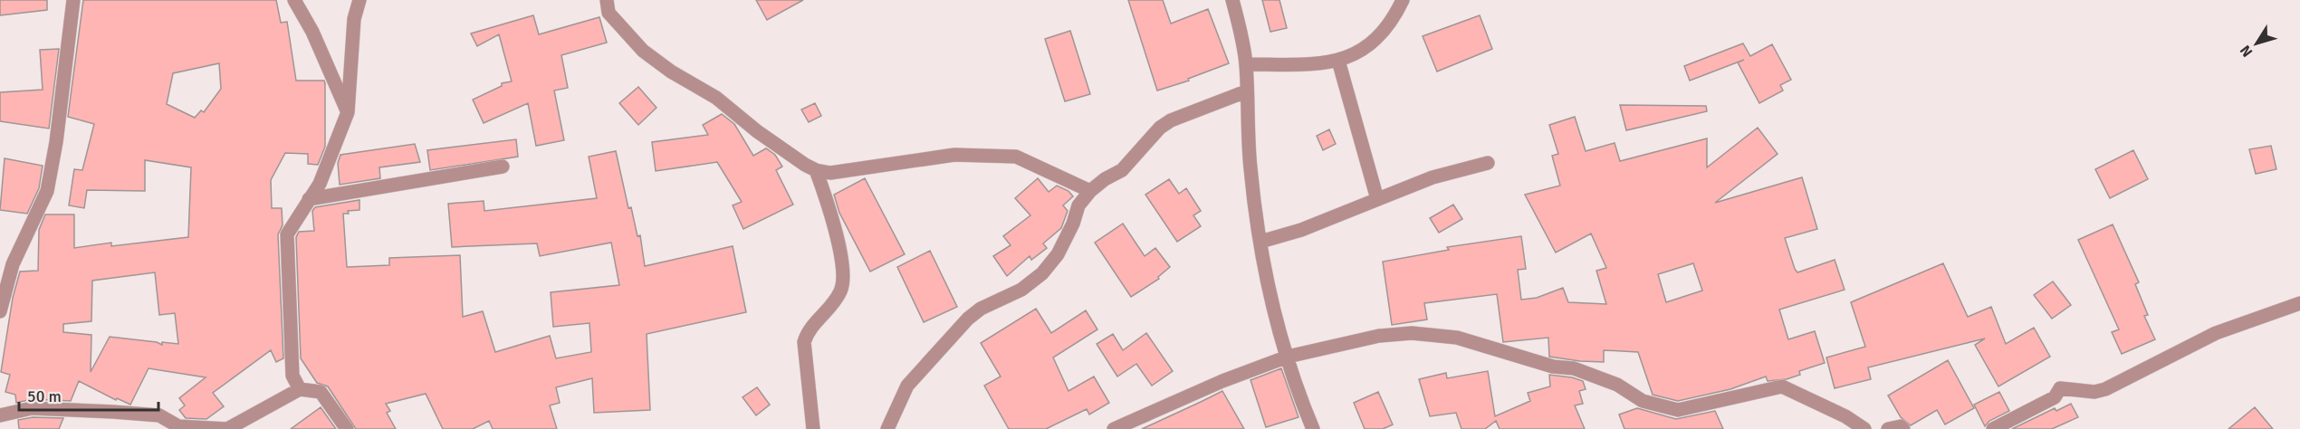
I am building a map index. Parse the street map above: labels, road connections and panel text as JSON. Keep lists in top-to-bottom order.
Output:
{
  "scale_bar": "50 m",
  "north": "bottom left"
}
